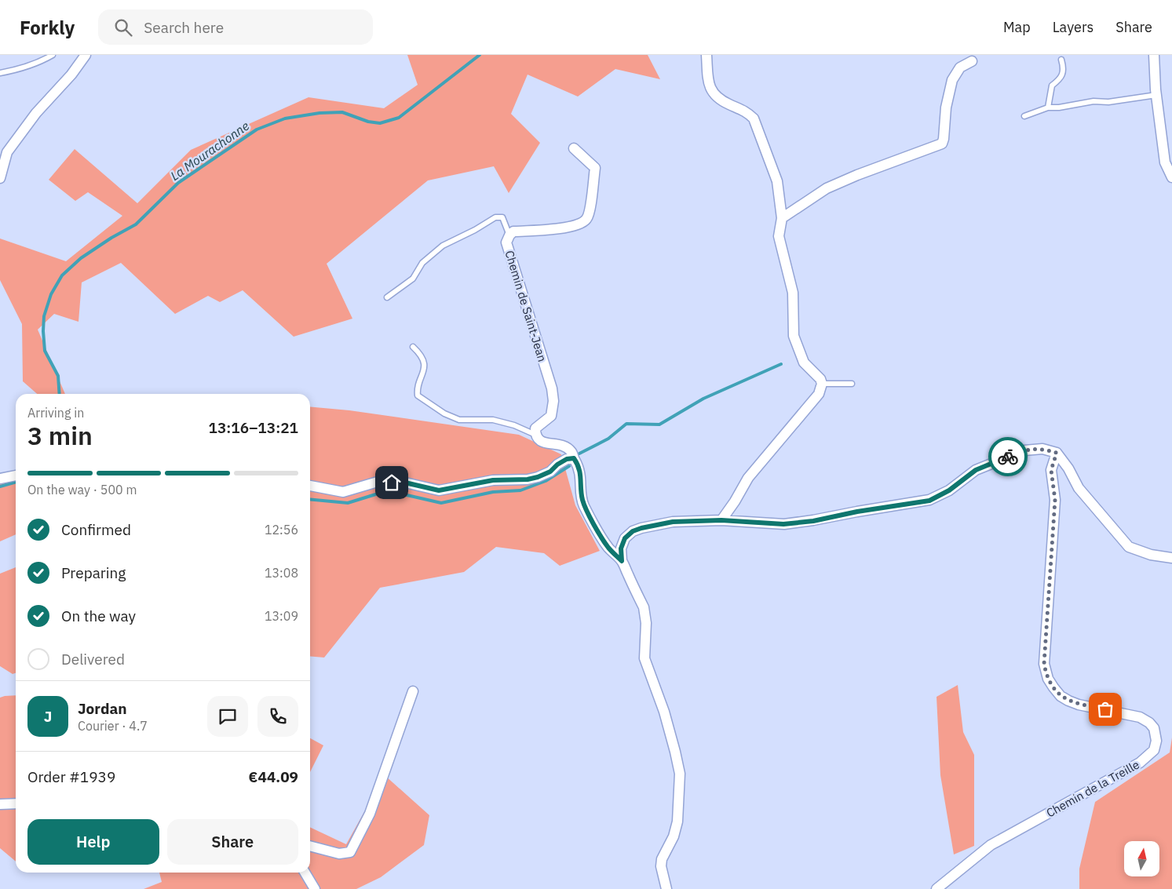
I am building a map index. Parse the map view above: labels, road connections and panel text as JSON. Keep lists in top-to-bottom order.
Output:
{
  "streets": {
    "street": ["Chemin de Saint-Jean", "Chemin de la Treille"]
  },
  "water": ["La Mourachonne"],
  "north": "top",
  "page": {
    "header": "Forkly",
    "search": "Search here",
    "nav": ["Map", "Layers", "Share"],
    "heading": ["3 min", "Arriving in", "13:16–13:21"],
    "panel": [
      "Jordan",
      "Courier · 4.7",
      "Order #1939",
      "€44.09"
    ],
    "bar": "On the way · 500 m",
    "list": [
      ["Confirmed", "12:56"],
      ["Preparing", "13:08"],
      ["On the way", "13:09"],
      "Delivered"
    ],
    "round": "J",
    "buttons": ["Help", "Share"]
  }
}
